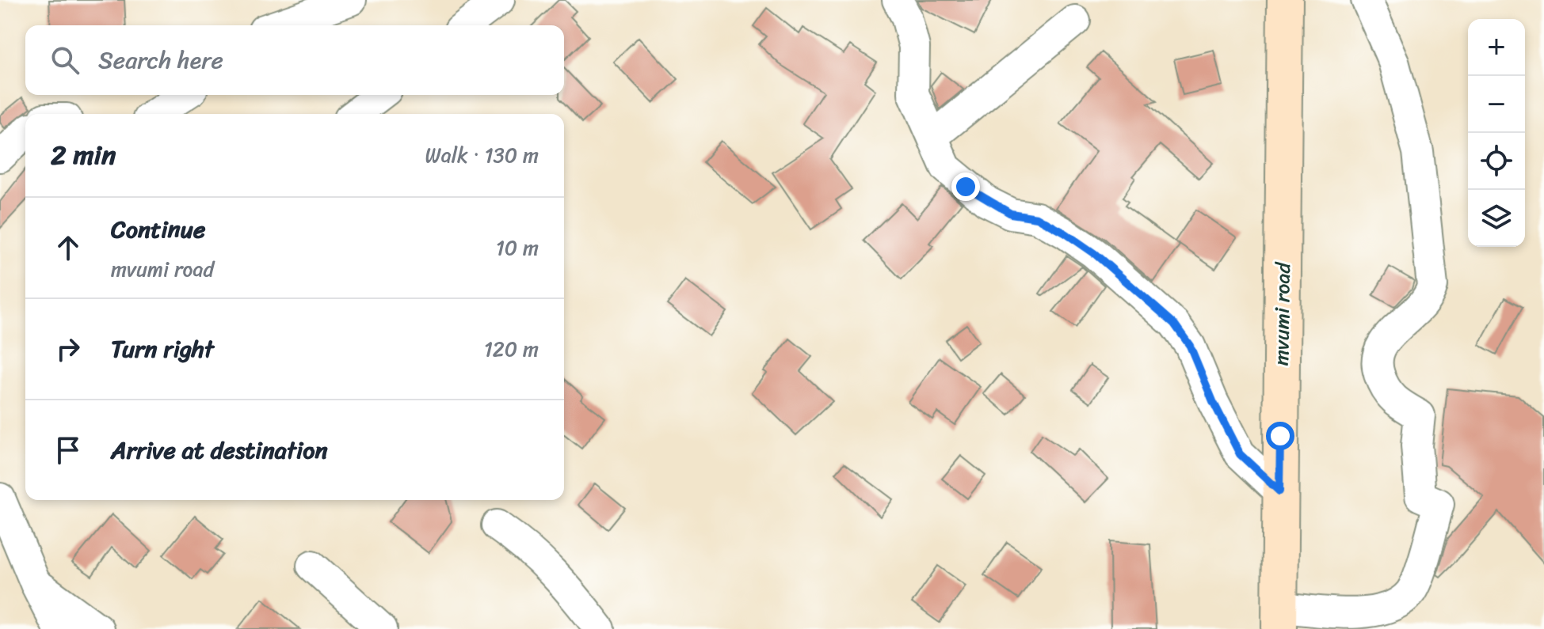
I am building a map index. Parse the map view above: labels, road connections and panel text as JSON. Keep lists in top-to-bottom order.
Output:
{
  "streets": {
    "street": ["mvumi road"]
  },
  "page": {
    "map_buttons": ["+", "−"],
    "search": "Search here",
    "heading": ["2 min", "Walk · 130 m"],
    "list": [
      ["Continue", "mvumi road", "10 m"],
      ["Turn right", "120 m"],
      "Arrive at destination"
    ]
  }
}
